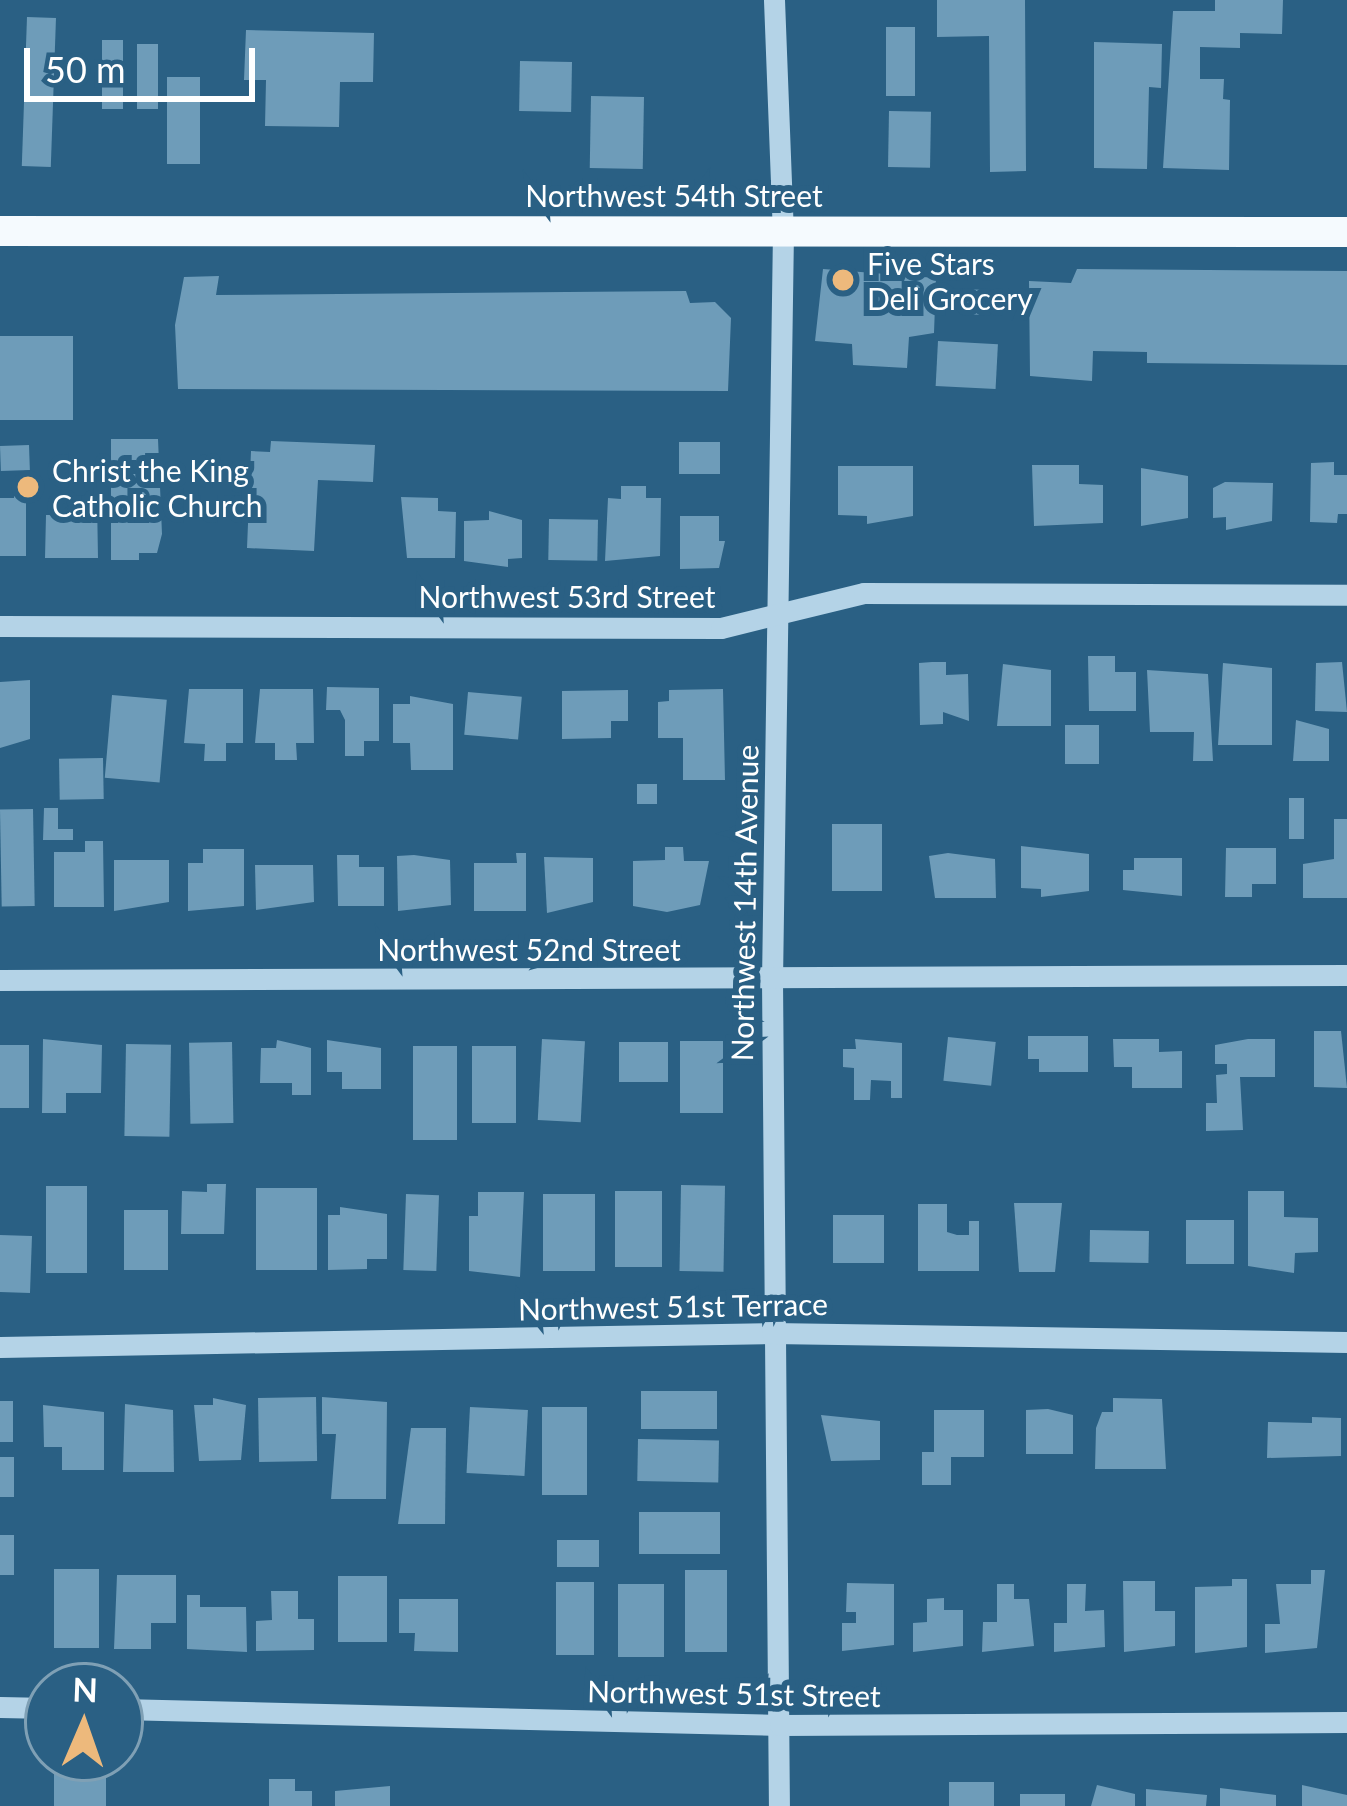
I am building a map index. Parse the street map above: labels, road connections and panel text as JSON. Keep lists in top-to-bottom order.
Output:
{
  "streets": {
    "main road": ["Northwest 54th Street"],
    "street": [
      "Northwest 53rd Street",
      "Northwest 14th Avenue",
      "Northwest 52nd Street",
      "Northwest 51st Terrace",
      "Northwest 51st Street"
    ]
  },
  "crossings": [
    ["Northwest 54th Street", "Northwest 14th Avenue"],
    ["Northwest 53rd Street", "Northwest 14th Avenue"],
    ["Northwest 14th Avenue", "Northwest 52nd Street"],
    ["Northwest 14th Avenue", "Northwest 51st Terrace"],
    ["Northwest 14th Avenue", "Northwest 51st Street"]
  ],
  "places": ["Five Stars Deli Grocery", "Christ the King Catholic Church"],
  "scale_bar": "50 m",
  "north": "top"
}
